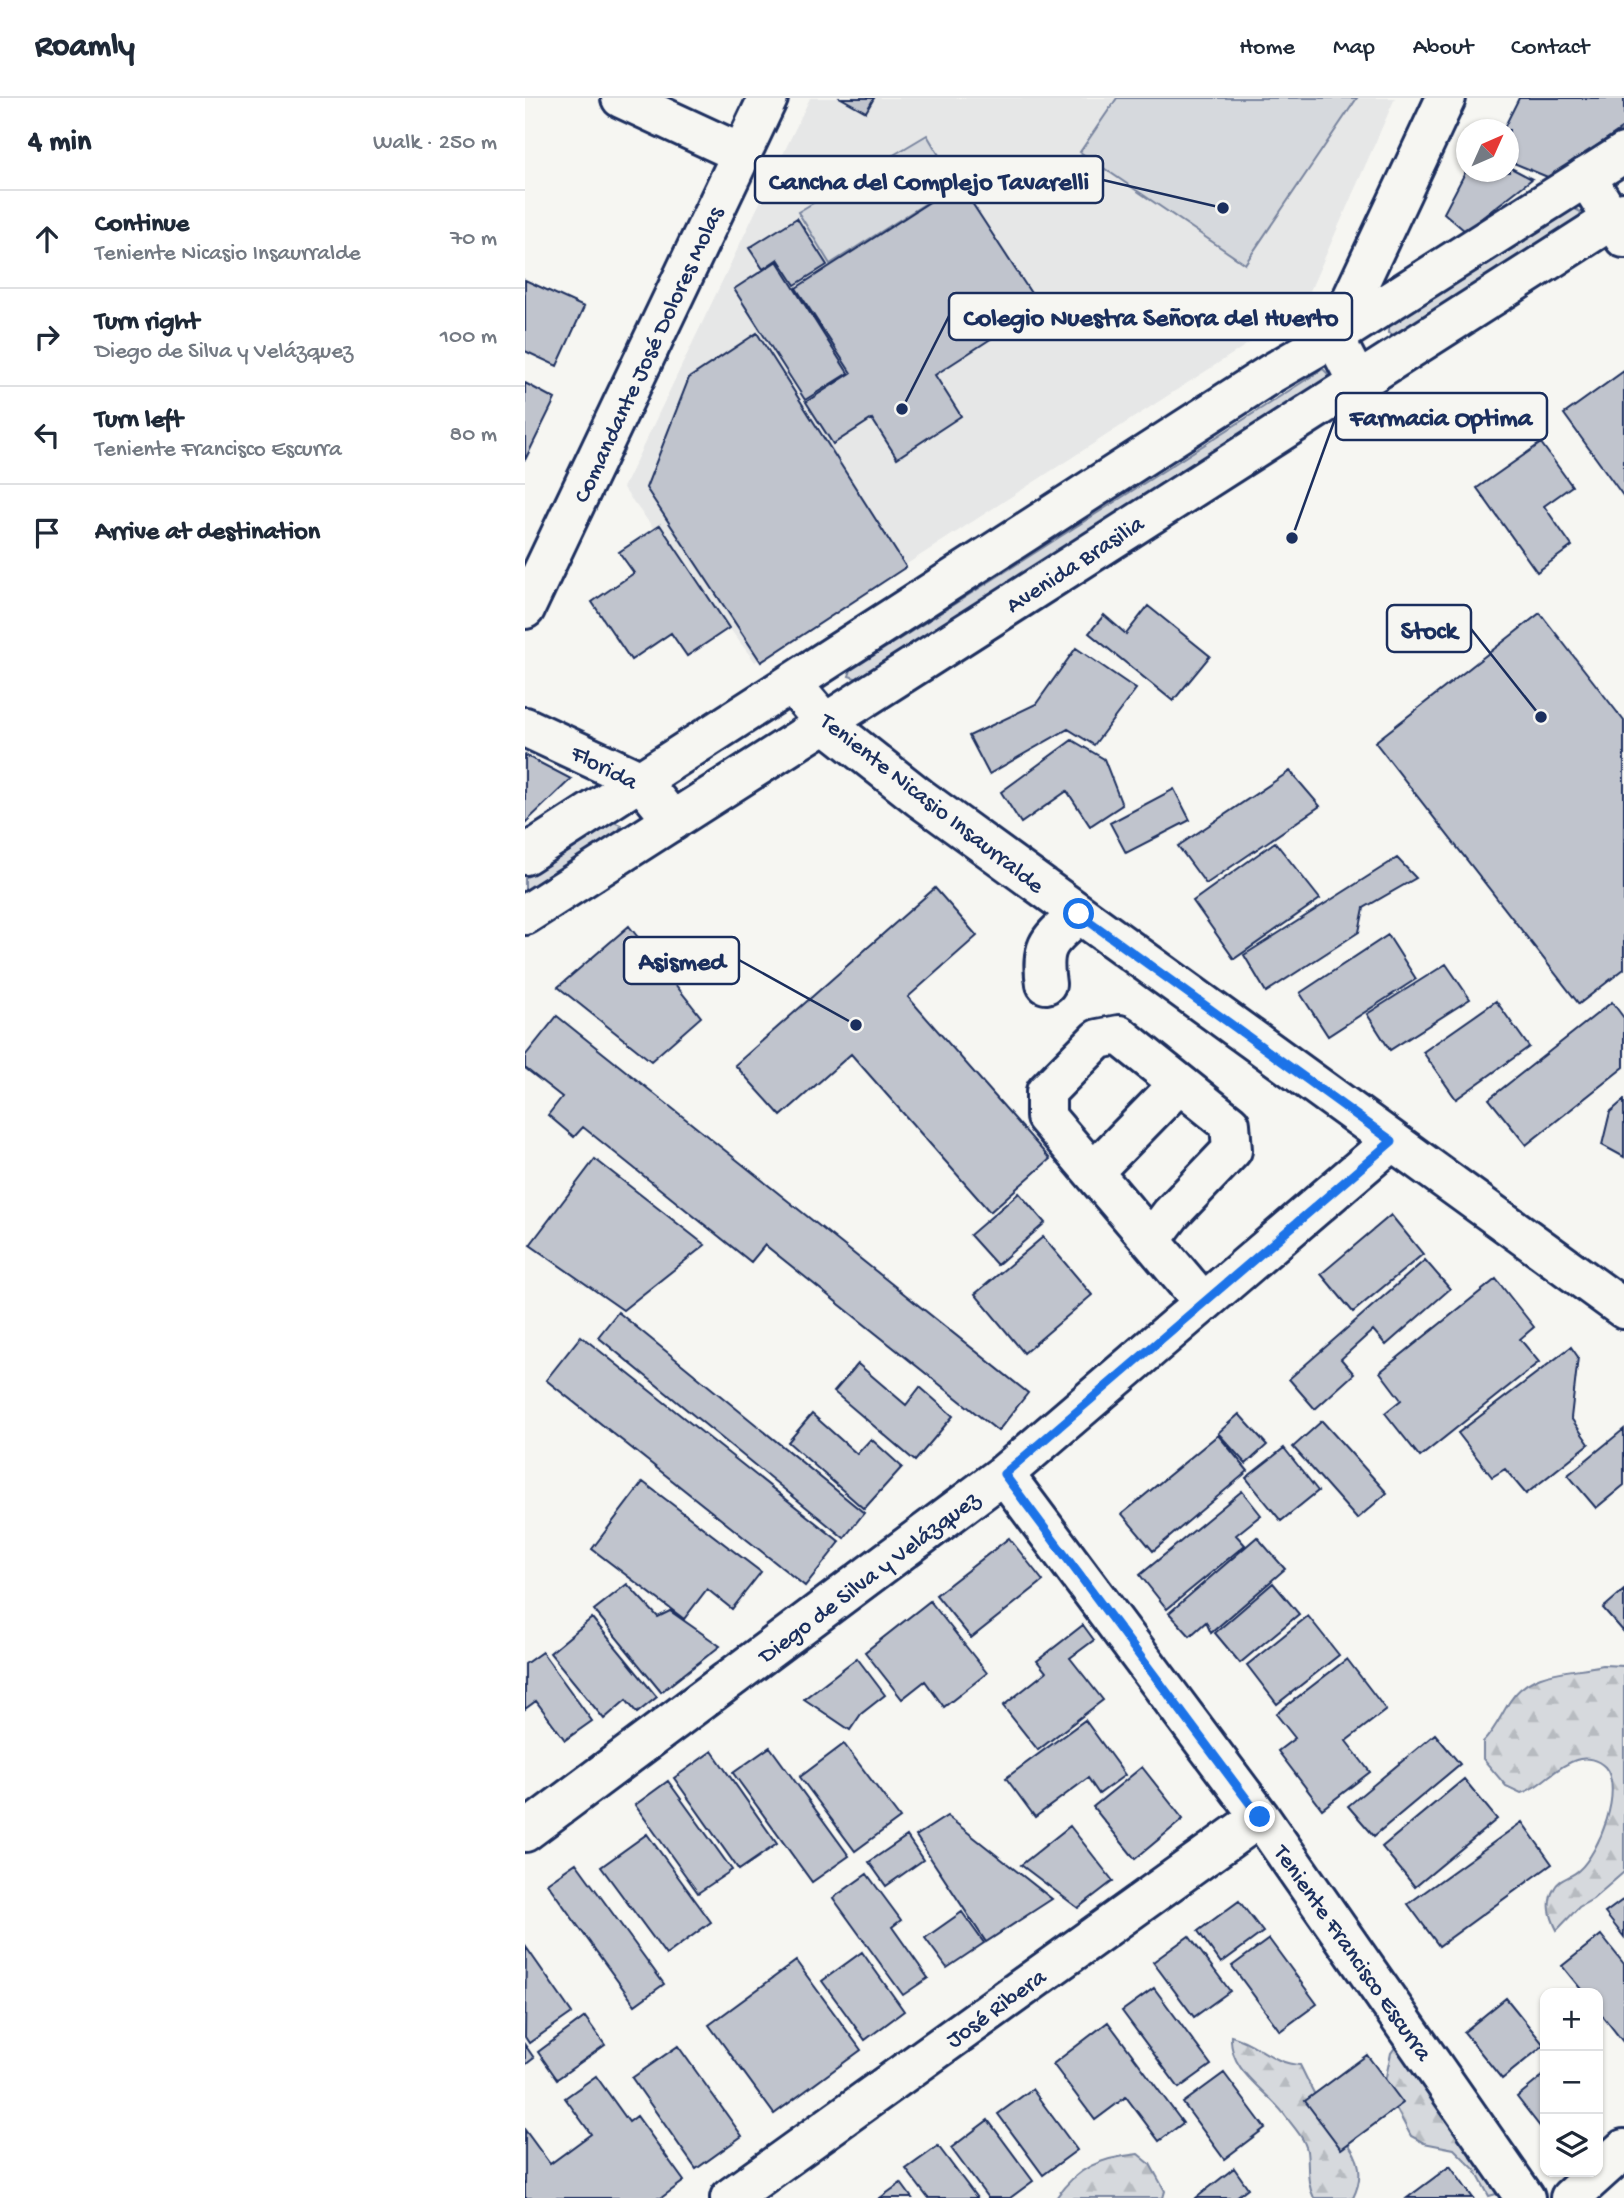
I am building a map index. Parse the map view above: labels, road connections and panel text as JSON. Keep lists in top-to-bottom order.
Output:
{
  "streets": {
    "street": [
      "Comandante José Dolores Molas",
      "Avenida Brasilia",
      "Florida",
      "Teniente Nicasio Insaurralde",
      "Diego de Silva y Velázquez",
      "Teniente Francisco Escurra",
      "José Ribera"
    ]
  },
  "crossings": [
    ["Avenida Brasilia", "Florida"],
    ["Avenida Brasilia", "Teniente Nicasio Insaurralde"],
    ["Teniente Nicasio Insaurralde", "Diego de Silva y Velázquez"],
    ["Diego de Silva y Velázquez", "Teniente Francisco Escurra"],
    ["Teniente Francisco Escurra", "José Ribera"]
  ],
  "places": [
    "Cancha del Complejo Tavarelli",
    "Colegio Nuestra Señora del Huerto",
    "Farmacia Optima",
    "Stock",
    "Asismed"
  ],
  "north": "top right",
  "page": {
    "header": "Roamly",
    "nav": [
      "Home",
      "Map",
      "About",
      "Contact"
    ],
    "heading": ["4 min", "Walk · 250 m"],
    "list": [
      ["Continue", "Teniente Nicasio Insaurralde", "70 m"],
      ["Turn right", "Diego de Silva y Velázquez", "100 m"],
      ["Turn left", "Teniente Francisco Escurra", "80 m"],
      "Arrive at destination"
    ],
    "map_buttons": ["+", "−"]
  }
}
